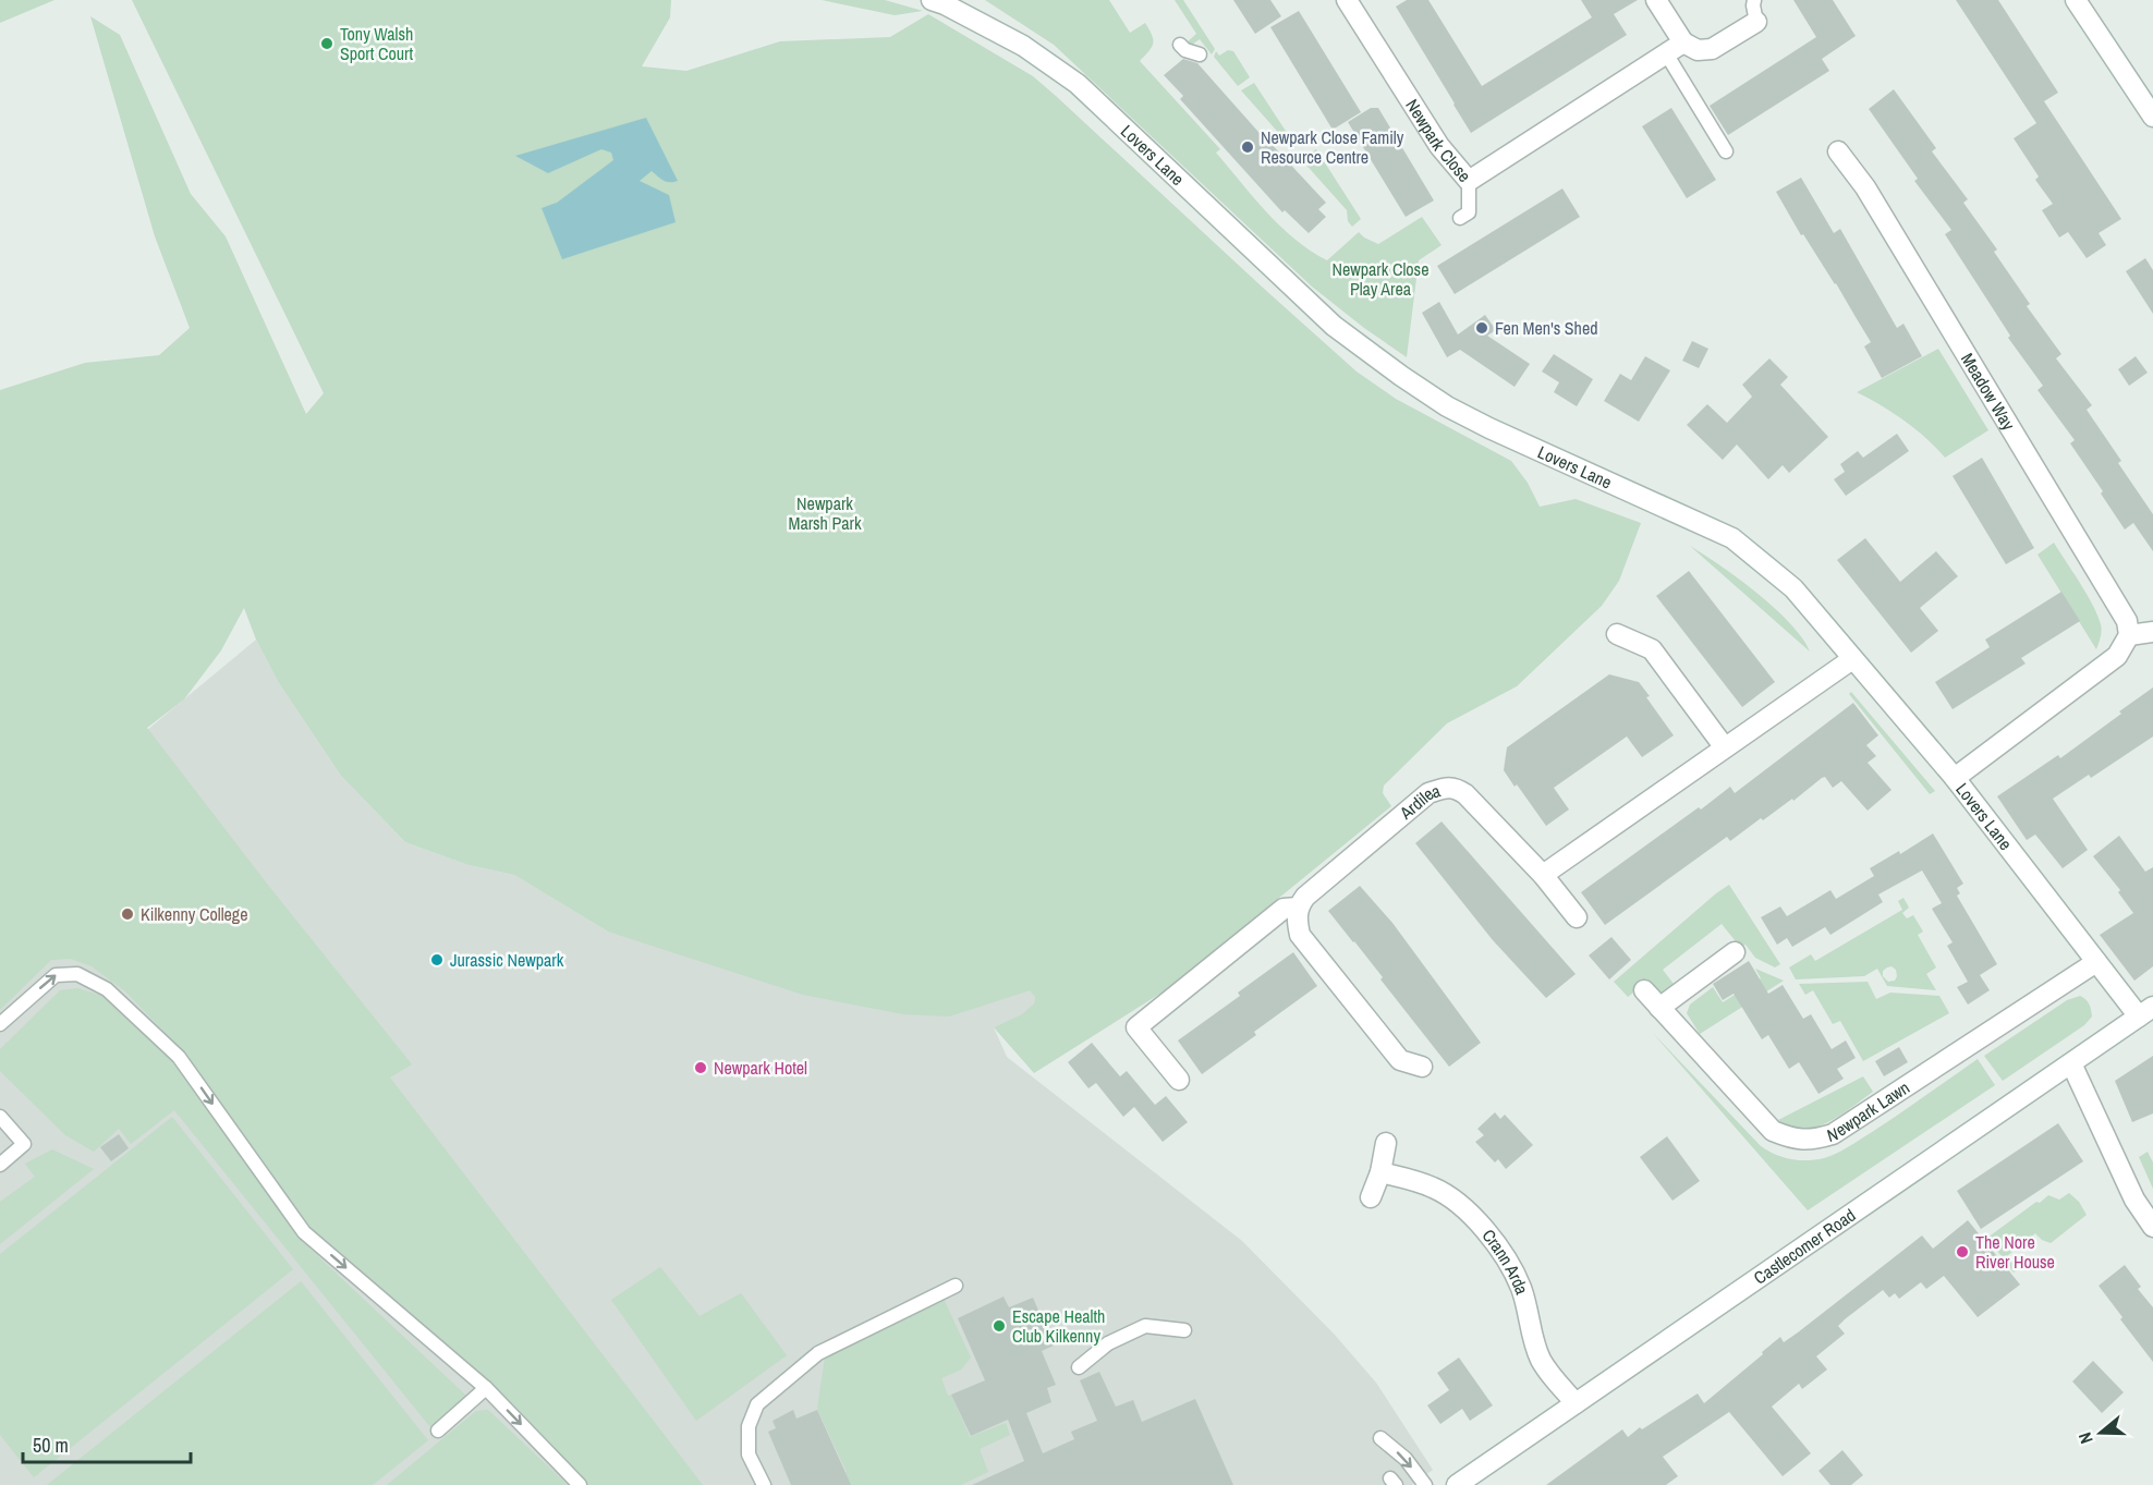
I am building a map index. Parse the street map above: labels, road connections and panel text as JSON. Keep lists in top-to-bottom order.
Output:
{
  "streets": {
    "street": [
      "Newpark Close",
      "Lovers Lane",
      "Meadow Way",
      "Ardilea",
      "Newpark Lawn",
      "Castlecomer Road",
      "Crann Arda"
    ]
  },
  "crossings": [
    ["Lovers Lane", "Newpark Lawn"],
    ["Lovers Lane", "Castlecomer Road"],
    ["Castlecomer Road", "Crann Arda"]
  ],
  "parks": ["Newpark Close Play Area", "Newpark Marsh Park"],
  "places": [
    "Tony Walsh Sport Court",
    "Newpark Close Family Resource Centre",
    "Fen Men's Shed",
    "Kilkenny College",
    "Jurassic Newpark",
    "Newpark Hotel",
    "The Nore River House",
    "Escape Health Club Kilkenny"
  ],
  "scale_bar": "50 m",
  "north": "left"
}
